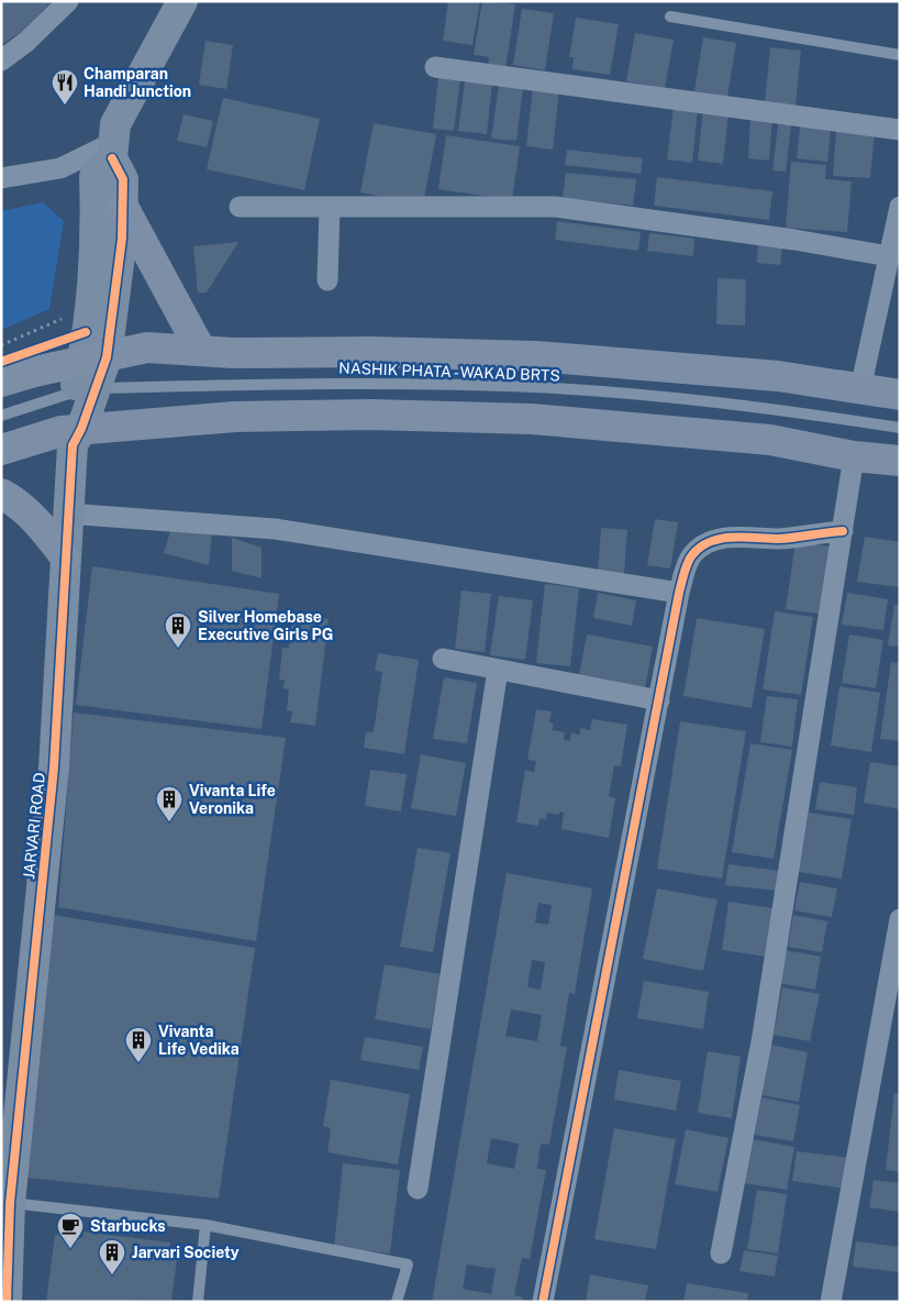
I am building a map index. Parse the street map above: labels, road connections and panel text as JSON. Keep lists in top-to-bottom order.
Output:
{
  "streets": {
    "street": ["JARVARI ROAD"],
    "lane": ["NASHIK PHATA - WAKAD BRTS"]
  },
  "crossings": [
    ["NASHIK PHATA - WAKAD BRTS", "JARVARI ROAD"]
  ],
  "places": {
    "restaurant": ["Champaran Handi Junction"],
    "building": [
      "Silver Homebase Executive Girls PG",
      "Vivanta Life Veronika",
      "Vivanta Life Vedika",
      "Jarvari Society"
    ],
    "cafe": ["Starbucks"]
  }
}
